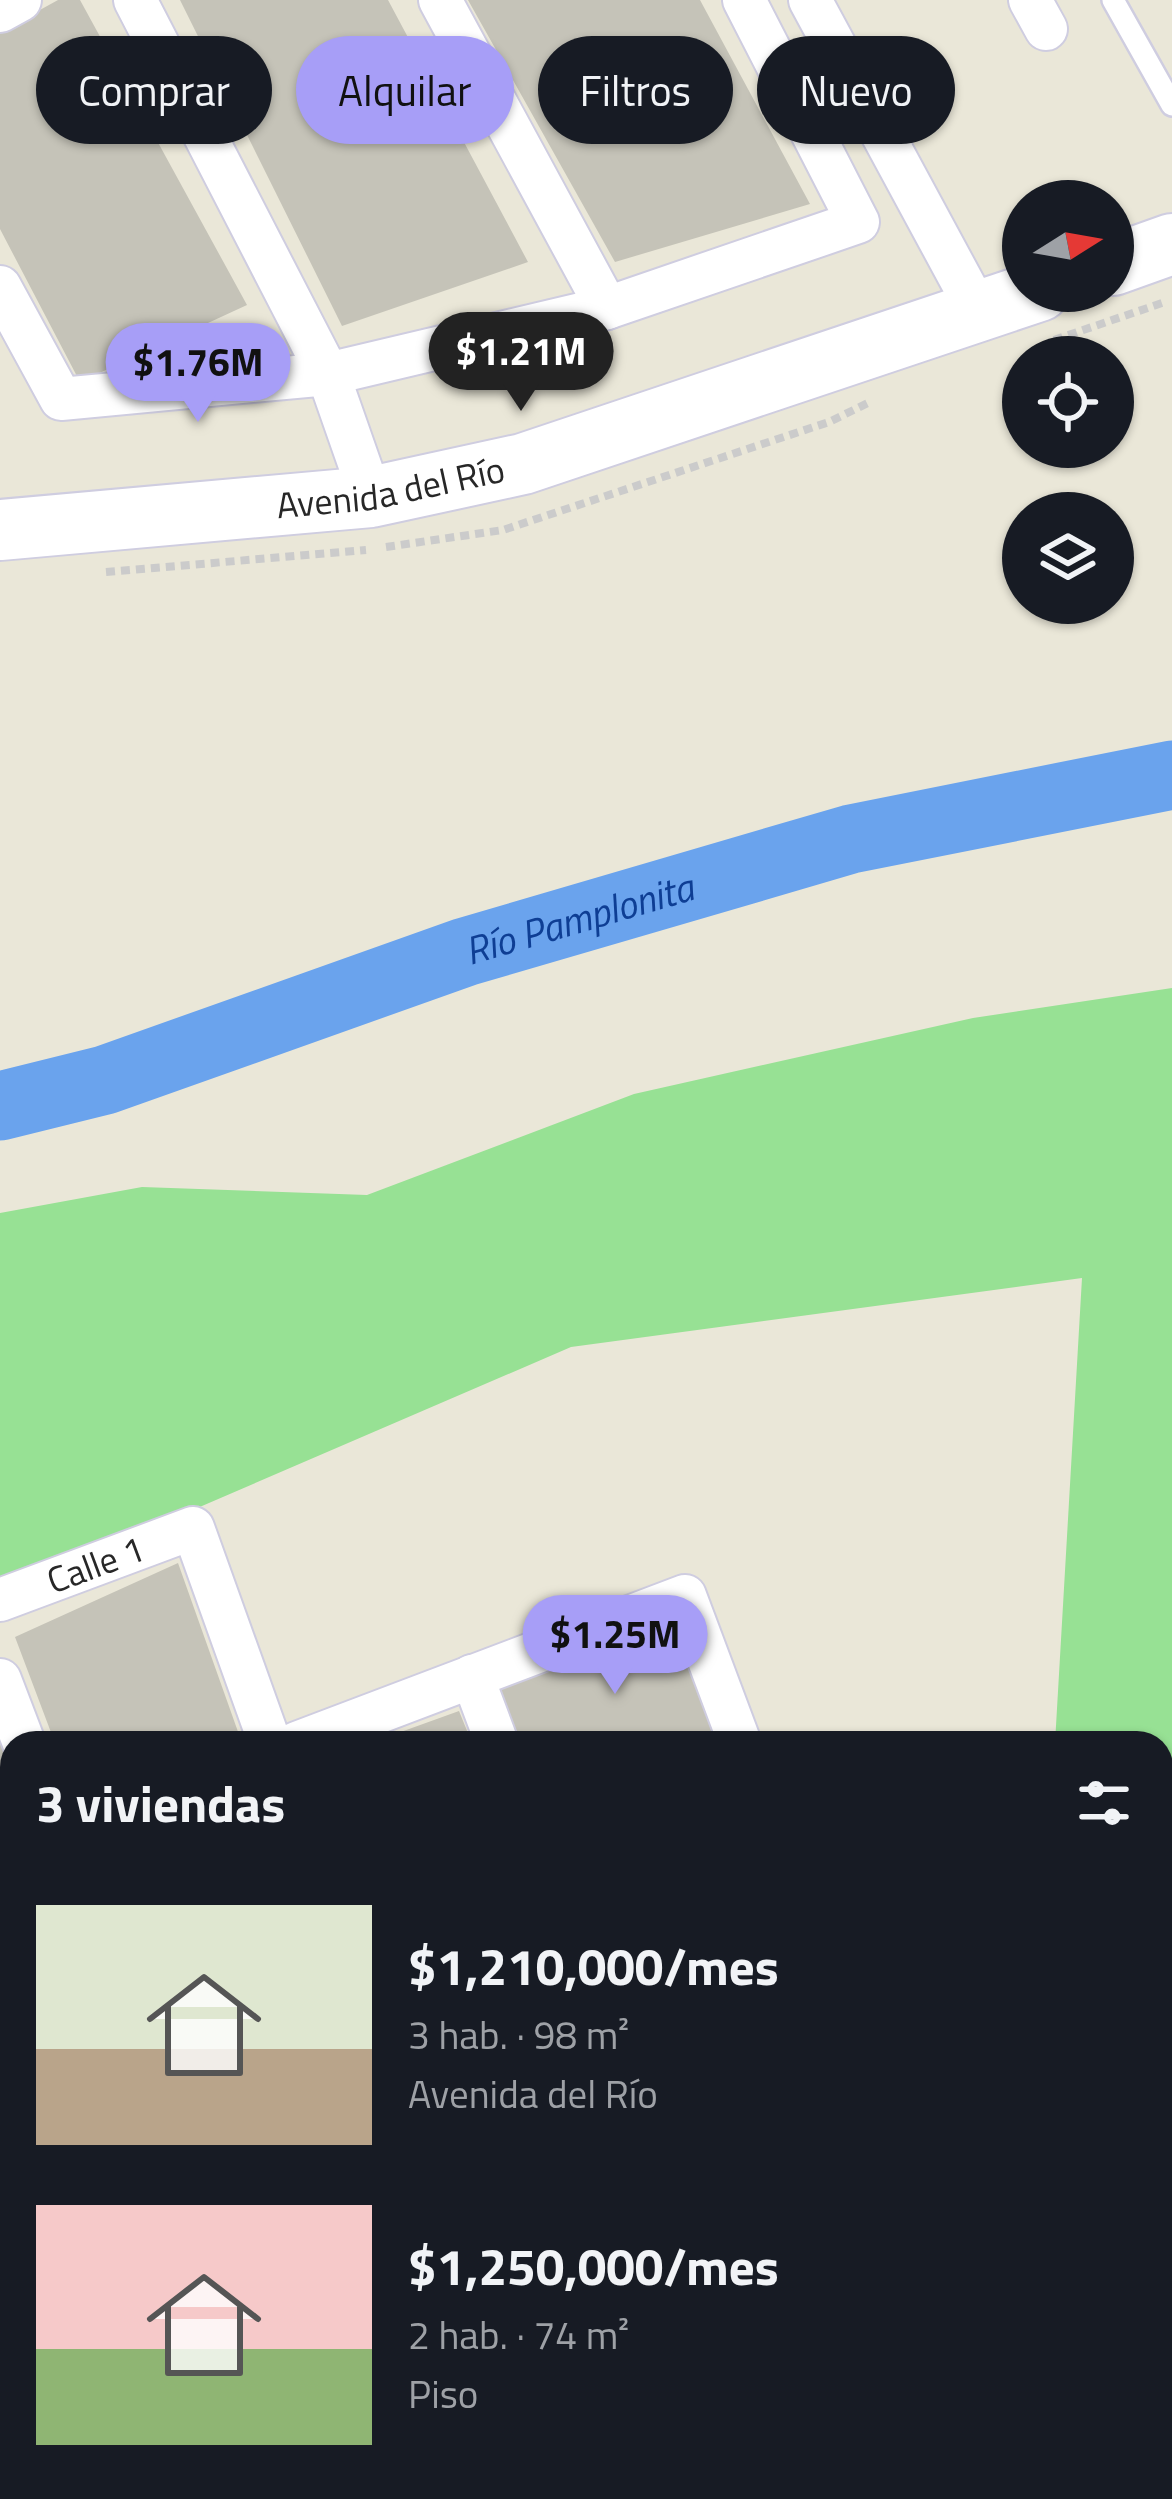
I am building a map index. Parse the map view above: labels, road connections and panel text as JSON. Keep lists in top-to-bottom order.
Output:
{
  "streets": {
    "main road": ["Avenida del Río"],
    "street": ["Calle 1"]
  },
  "water": ["Río Pamplonita"],
  "north": "right",
  "page": {
    "chip": [
      "Comprar",
      "Alquilar",
      "Filtros",
      "Nuevo"
    ],
    "price": ["$1.21M", "$1.76M", "$1.25M"],
    "heading": "3 viviendas",
    "list": [
      {
        "name": "$1,210,000/mes",
        "note": "3 hab. · 98 m² · Avenida del Río"
      },
      {
        "name": "$1,250,000/mes",
        "note": "2 hab. · 74 m² · Piso"
      }
    ]
  }
}
